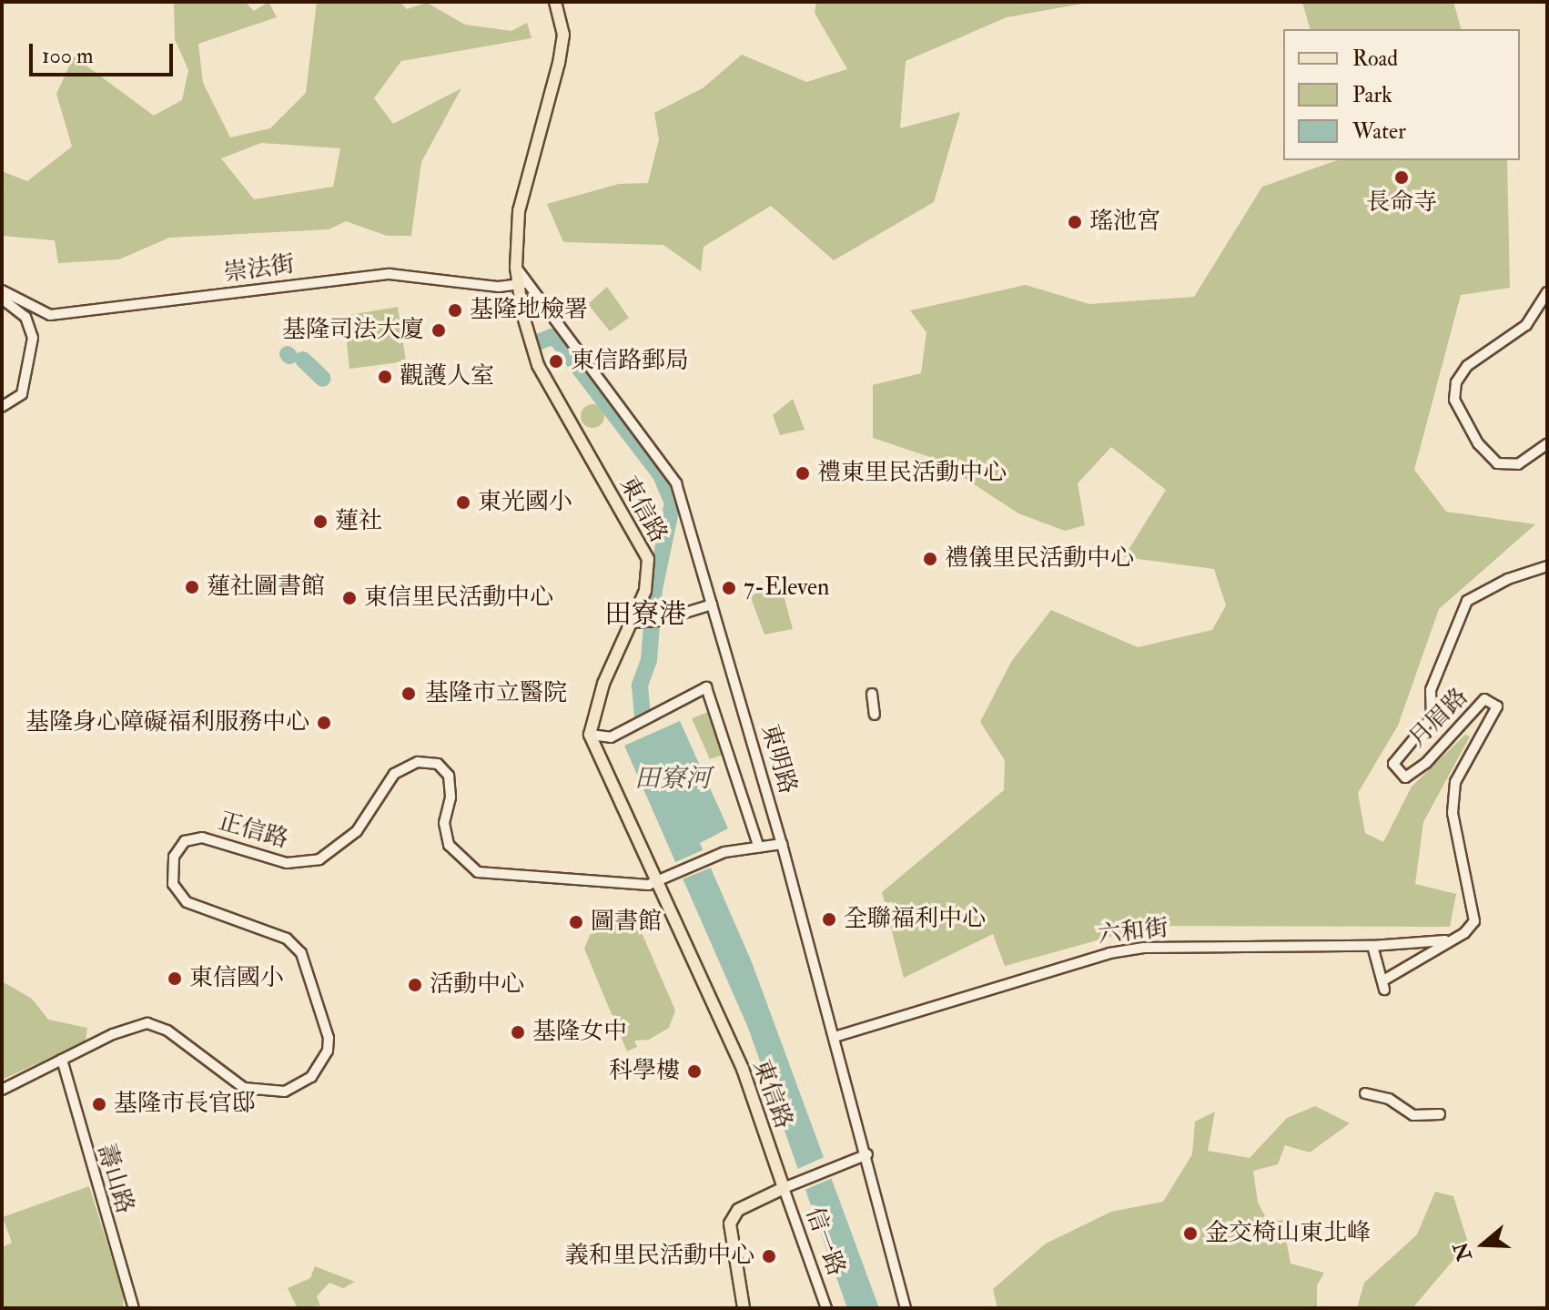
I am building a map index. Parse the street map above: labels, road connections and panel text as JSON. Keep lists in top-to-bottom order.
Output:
{
  "streets": {
    "main road": ["東信路"],
    "street": [
      "崇法街",
      "月眉路",
      "東明路",
      "正信路",
      "六和街",
      "壽山路",
      "信一路"
    ]
  },
  "crossings": [
    ["崇法街", "東信路"],
    ["崇法街", "東明路"],
    ["東信路", "東明路"],
    ["東信路", "正信路"],
    ["東信路", "信一路"],
    ["月眉路", "六和街"],
    ["東明路", "六和街"],
    ["正信路", "壽山路"]
  ],
  "districts": ["田寮港"],
  "water": ["田寮河"],
  "places": [
    "長命寺",
    "瑤池宮",
    "基隆地檢署",
    "基隆司法大廈",
    "東信路郵局",
    "觀護人室",
    "禮東里民活動中心",
    "東光國小",
    "蓮社",
    "禮儀里民活動中心",
    "蓮社圖書館",
    "7-Eleven",
    "東信里民活動中心",
    "基隆市立醫院",
    "基隆身心障礙福利服務中心",
    "全聯福利中心",
    "圖書館",
    "東信國小",
    "活動中心",
    "基隆女中",
    "科學樓",
    "基隆市長官邸",
    "金交椅山東北峰",
    "義和里民活動中心"
  ],
  "legend": ["Road", "Park", "Water"],
  "scale_bar": "100 m",
  "north": "left"
}
